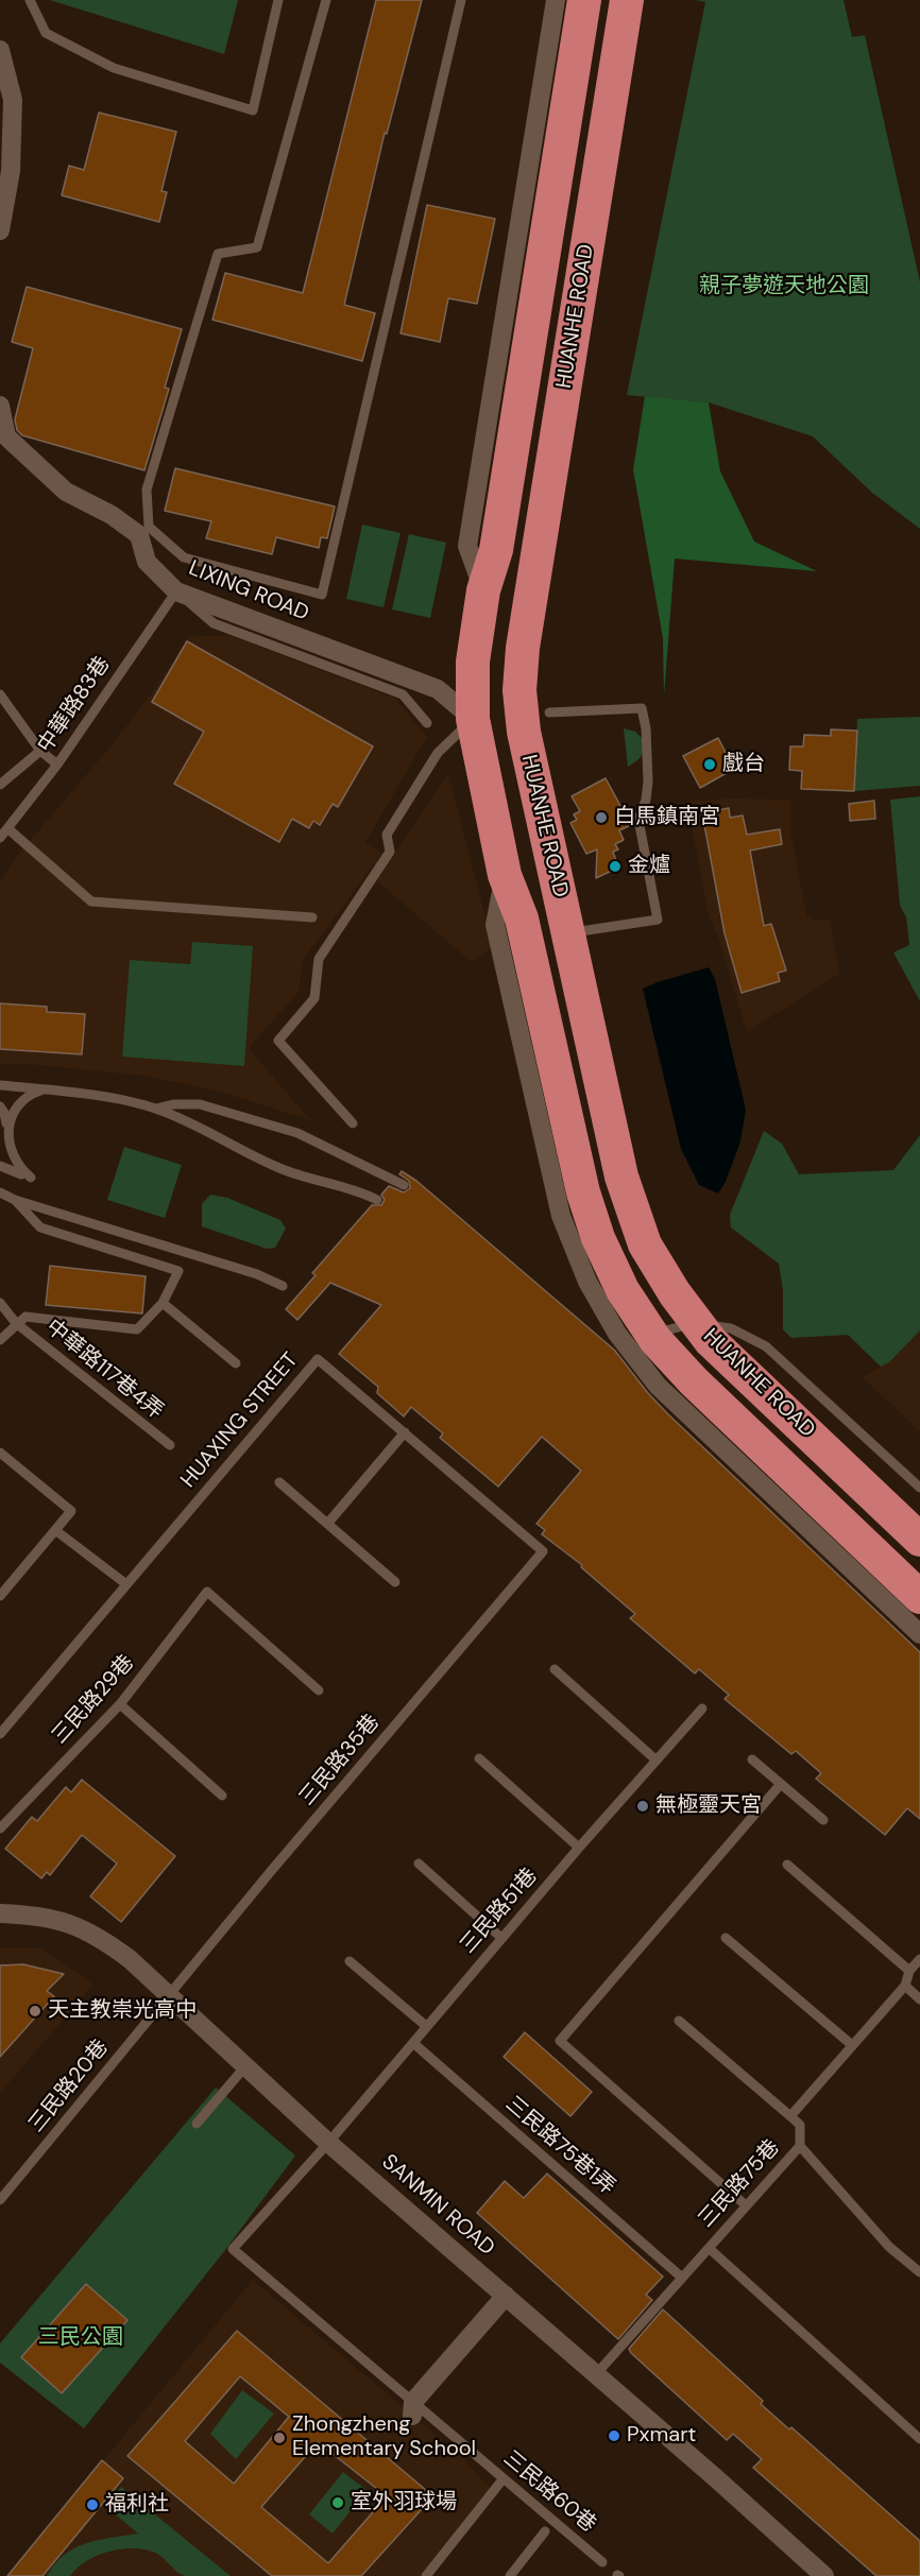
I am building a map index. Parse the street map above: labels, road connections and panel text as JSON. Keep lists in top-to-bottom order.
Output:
{
  "streets": {
    "highway": ["HUANHE ROAD"],
    "street": ["LIXING ROAD", "SANMIN ROAD"],
    "lane": [
      "中華路83巷",
      "中華路117巷4弄",
      "HUAXING STREET",
      "三民路29巷",
      "三民路35巷",
      "三民路51巷",
      "三民路20巷",
      "三民路75巷1弄",
      "三民路75巷",
      "三民路60巷"
    ]
  },
  "crossings": [
    ["HUANHE ROAD", "LIXING ROAD"],
    ["LIXING ROAD", "中華路83巷"],
    ["HUAXING STREET", "三民路35巷"],
    ["三民路35巷", "三民路20巷"],
    ["三民路35巷", "SANMIN ROAD"],
    ["三民路51巷", "三民路75巷1弄"],
    ["三民路51巷", "SANMIN ROAD"],
    ["三民路51巷", "三民路60巷"],
    ["三民路20巷", "SANMIN ROAD"],
    ["三民路75巷1弄", "三民路75巷"],
    ["三民路75巷", "SANMIN ROAD"],
    ["SANMIN ROAD", "三民路60巷"]
  ],
  "parks": ["親子夢遊天地公園", "三民公園"],
  "places": [
    "戲台",
    "白馬鎮南宮",
    "金爐",
    "無極靈天宮",
    "天主教崇光高中",
    "Pxmart",
    "Zhongzheng Elementary School",
    "室外羽球場",
    "福利社"
  ]
}
